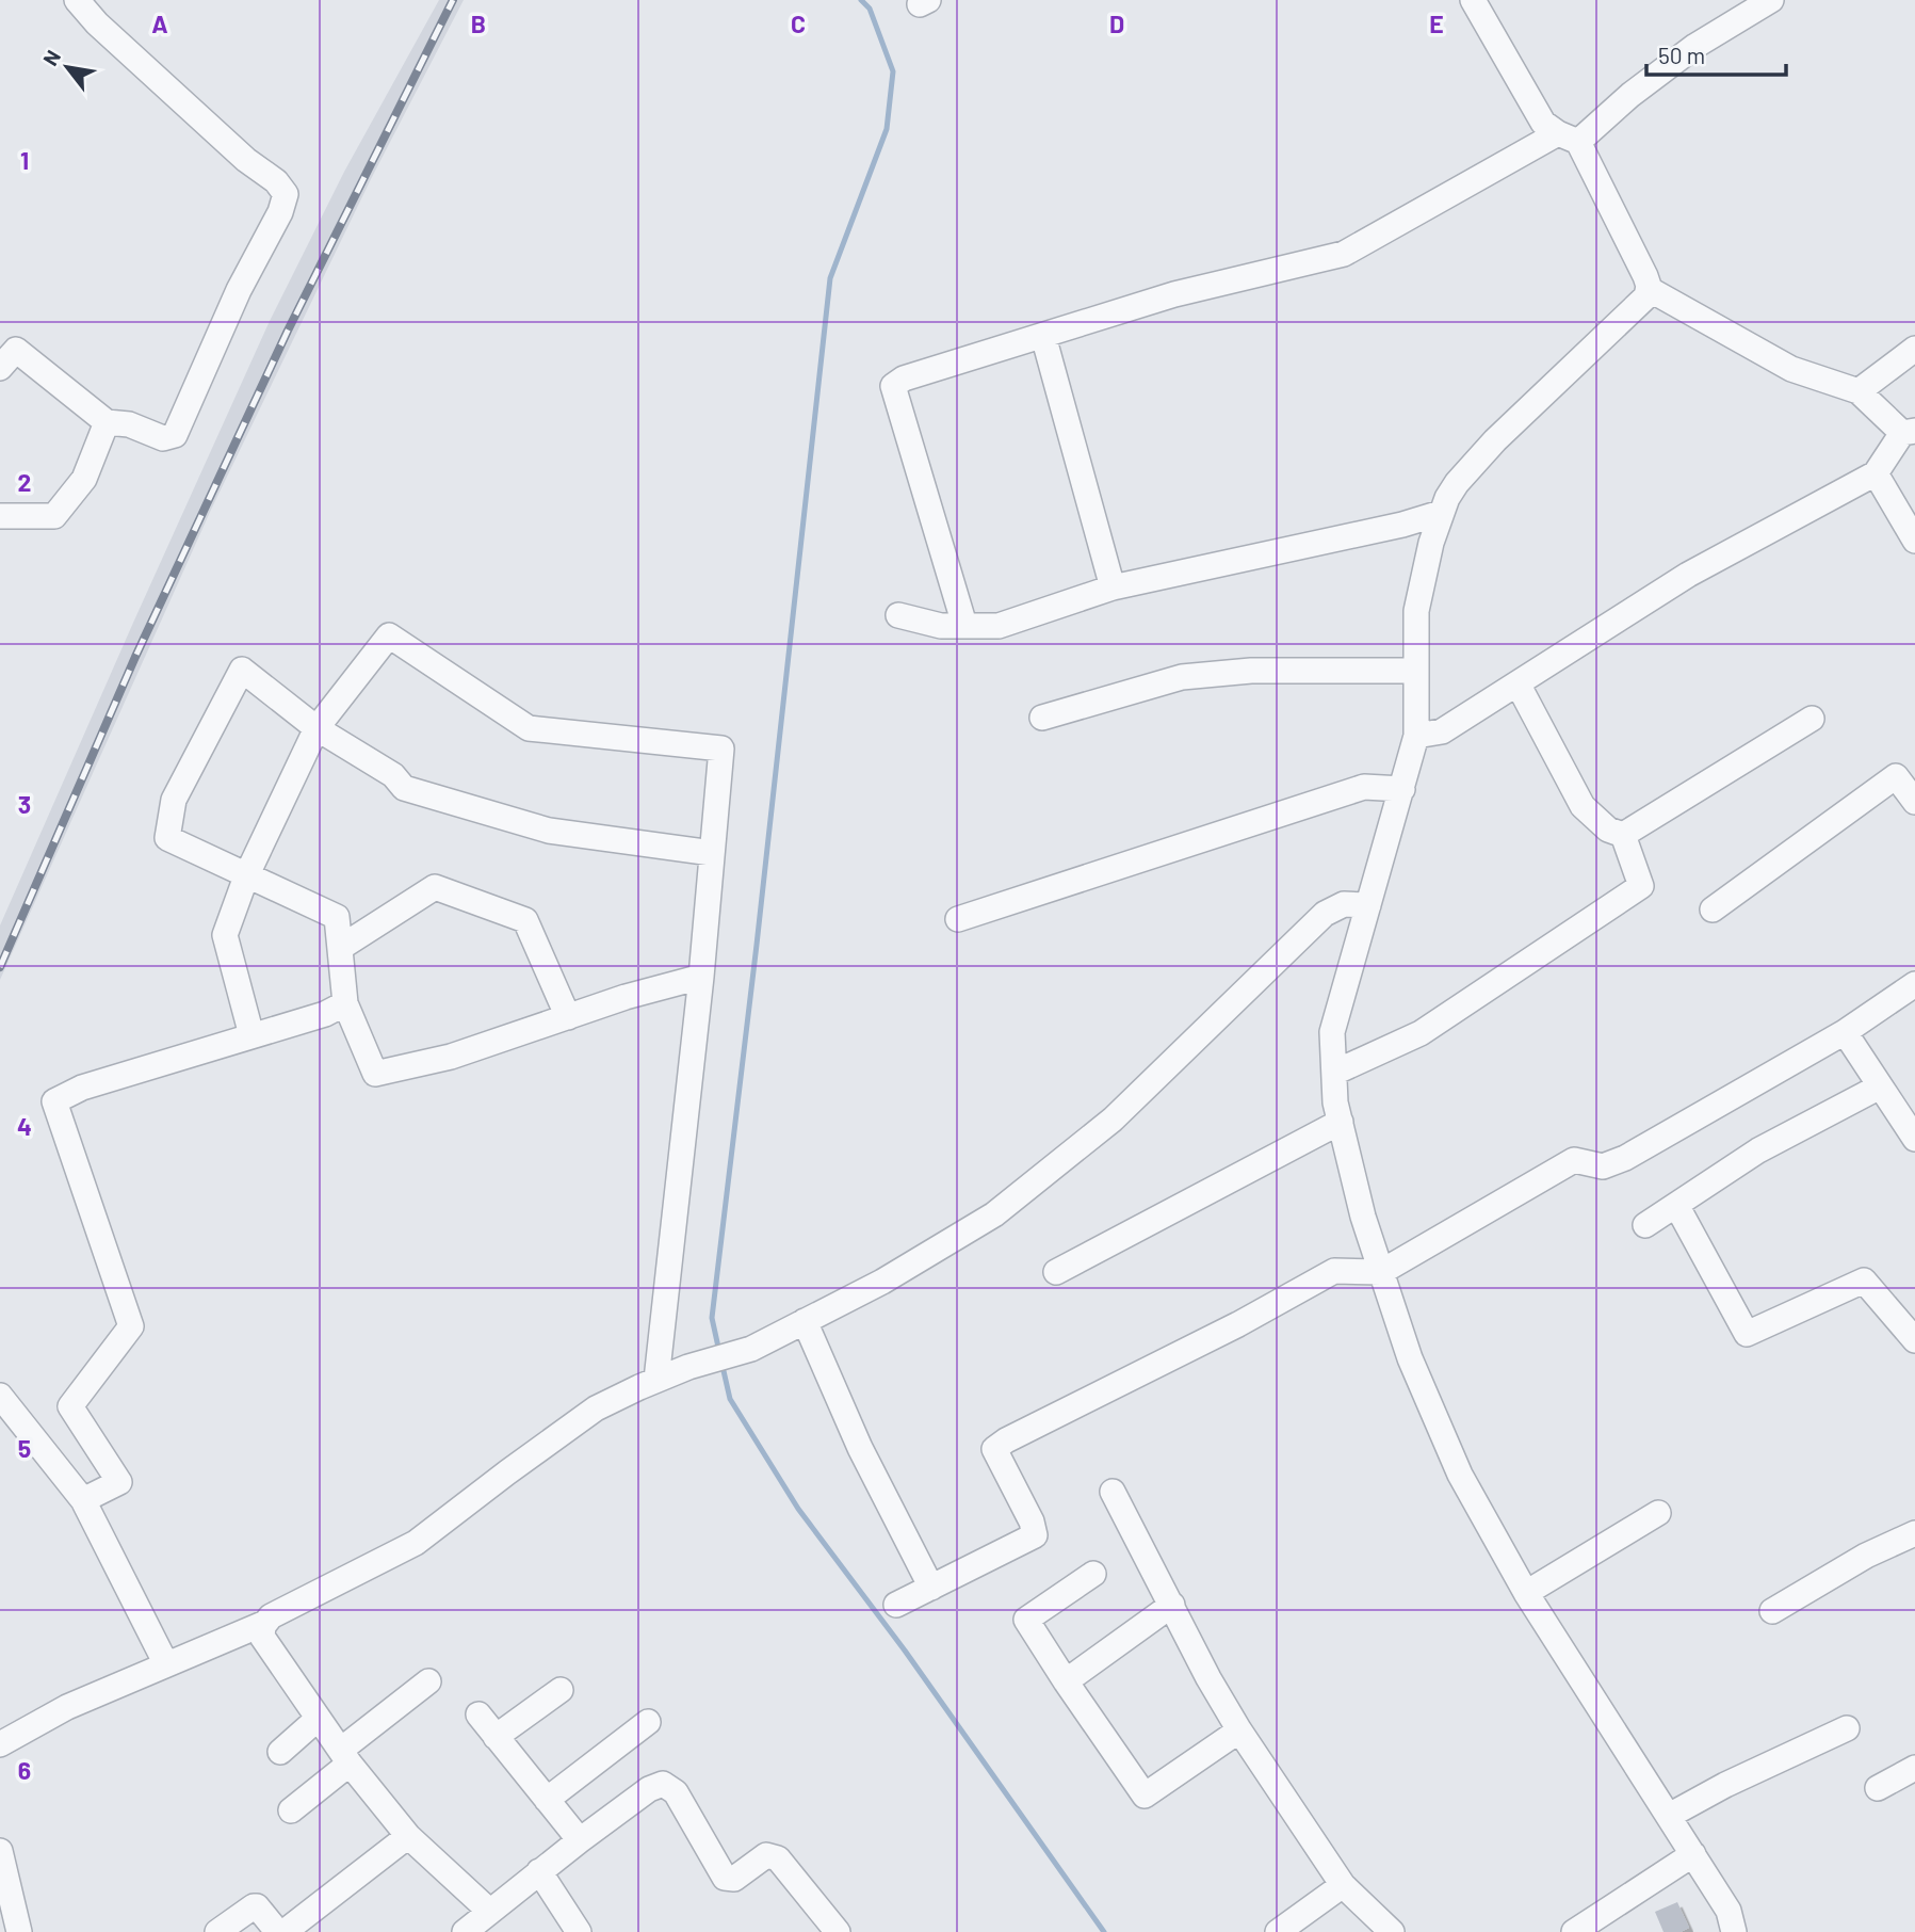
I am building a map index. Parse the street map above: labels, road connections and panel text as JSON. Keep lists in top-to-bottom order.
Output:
{
  "scale_bar": "50 m",
  "north": "top left",
  "grid": {
    "columns": [
      "A",
      "B",
      "C",
      "D",
      "E"
    ],
    "rows": [
      "1",
      "2",
      "3",
      "4",
      "5",
      "6"
    ]
  }
}
